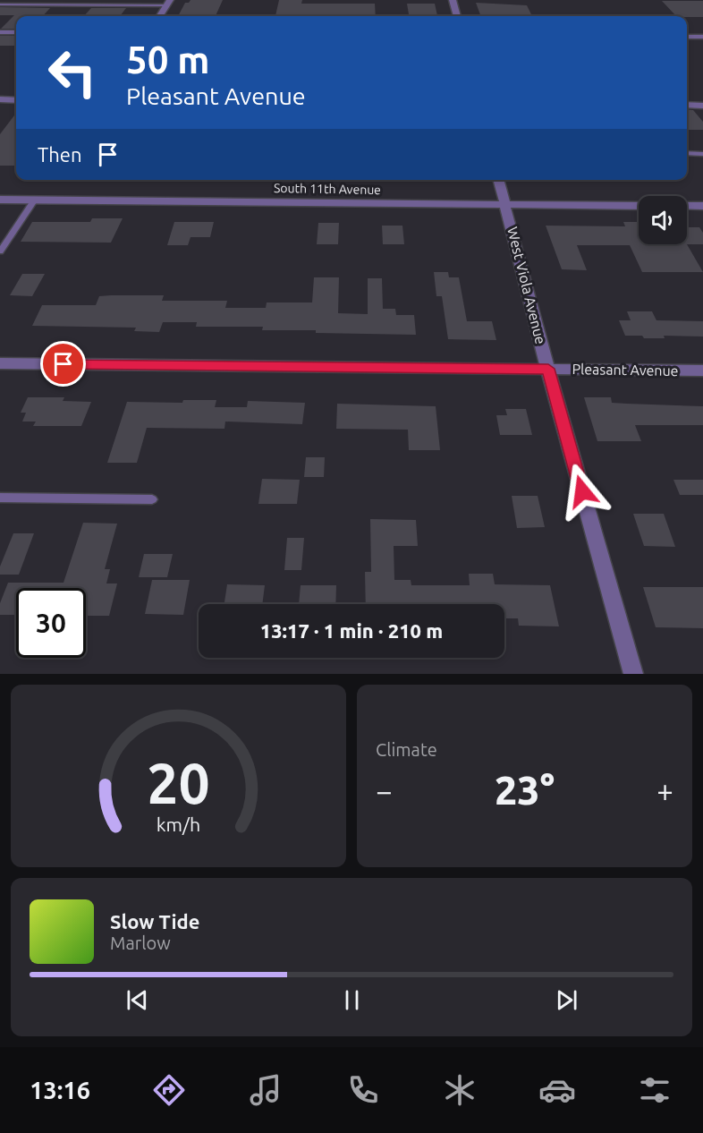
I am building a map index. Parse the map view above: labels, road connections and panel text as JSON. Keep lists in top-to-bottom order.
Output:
{
  "streets": {
    "street": ["South 11th Avenue", "West Viola Avenue", "Pleasant Avenue"]
  },
  "crossings": [
    ["South 11th Avenue", "West Viola Avenue"],
    ["West Viola Avenue", "Pleasant Avenue"]
  ],
  "page": {
    "turn": ["50 m", "Pleasant Avenue"],
    "then": "Then",
    "limit": "30",
    "trip": "13:17 · 1 min · 210 m",
    "tile": "Climate",
    "heat": ["−", "23°", "+"],
    "song": ["Slow Tide", "Marlow"],
    "tabs": "13:16",
    "gauge": ["20", "km/h"]
  }
}
